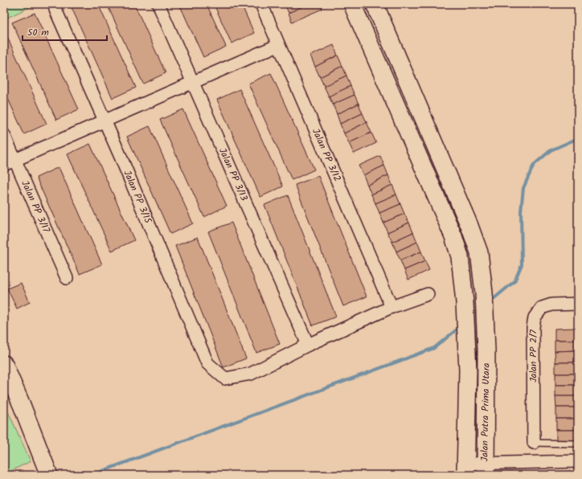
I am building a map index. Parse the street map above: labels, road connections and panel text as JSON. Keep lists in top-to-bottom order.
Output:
{
  "streets": {
    "main road": ["Jalan Putra Prima Utara"],
    "street": [
      "Jalan PP 3/12",
      "Jalan PP 3/13",
      "Jalan PP 3/15",
      "Jalan PP 3/17",
      "Jalan PP 2/7"
    ]
  },
  "crossings": [
    ["Jalan PP 3/13", "Jalan PP 3/15"]
  ],
  "scale_bar": "50 m"
}
